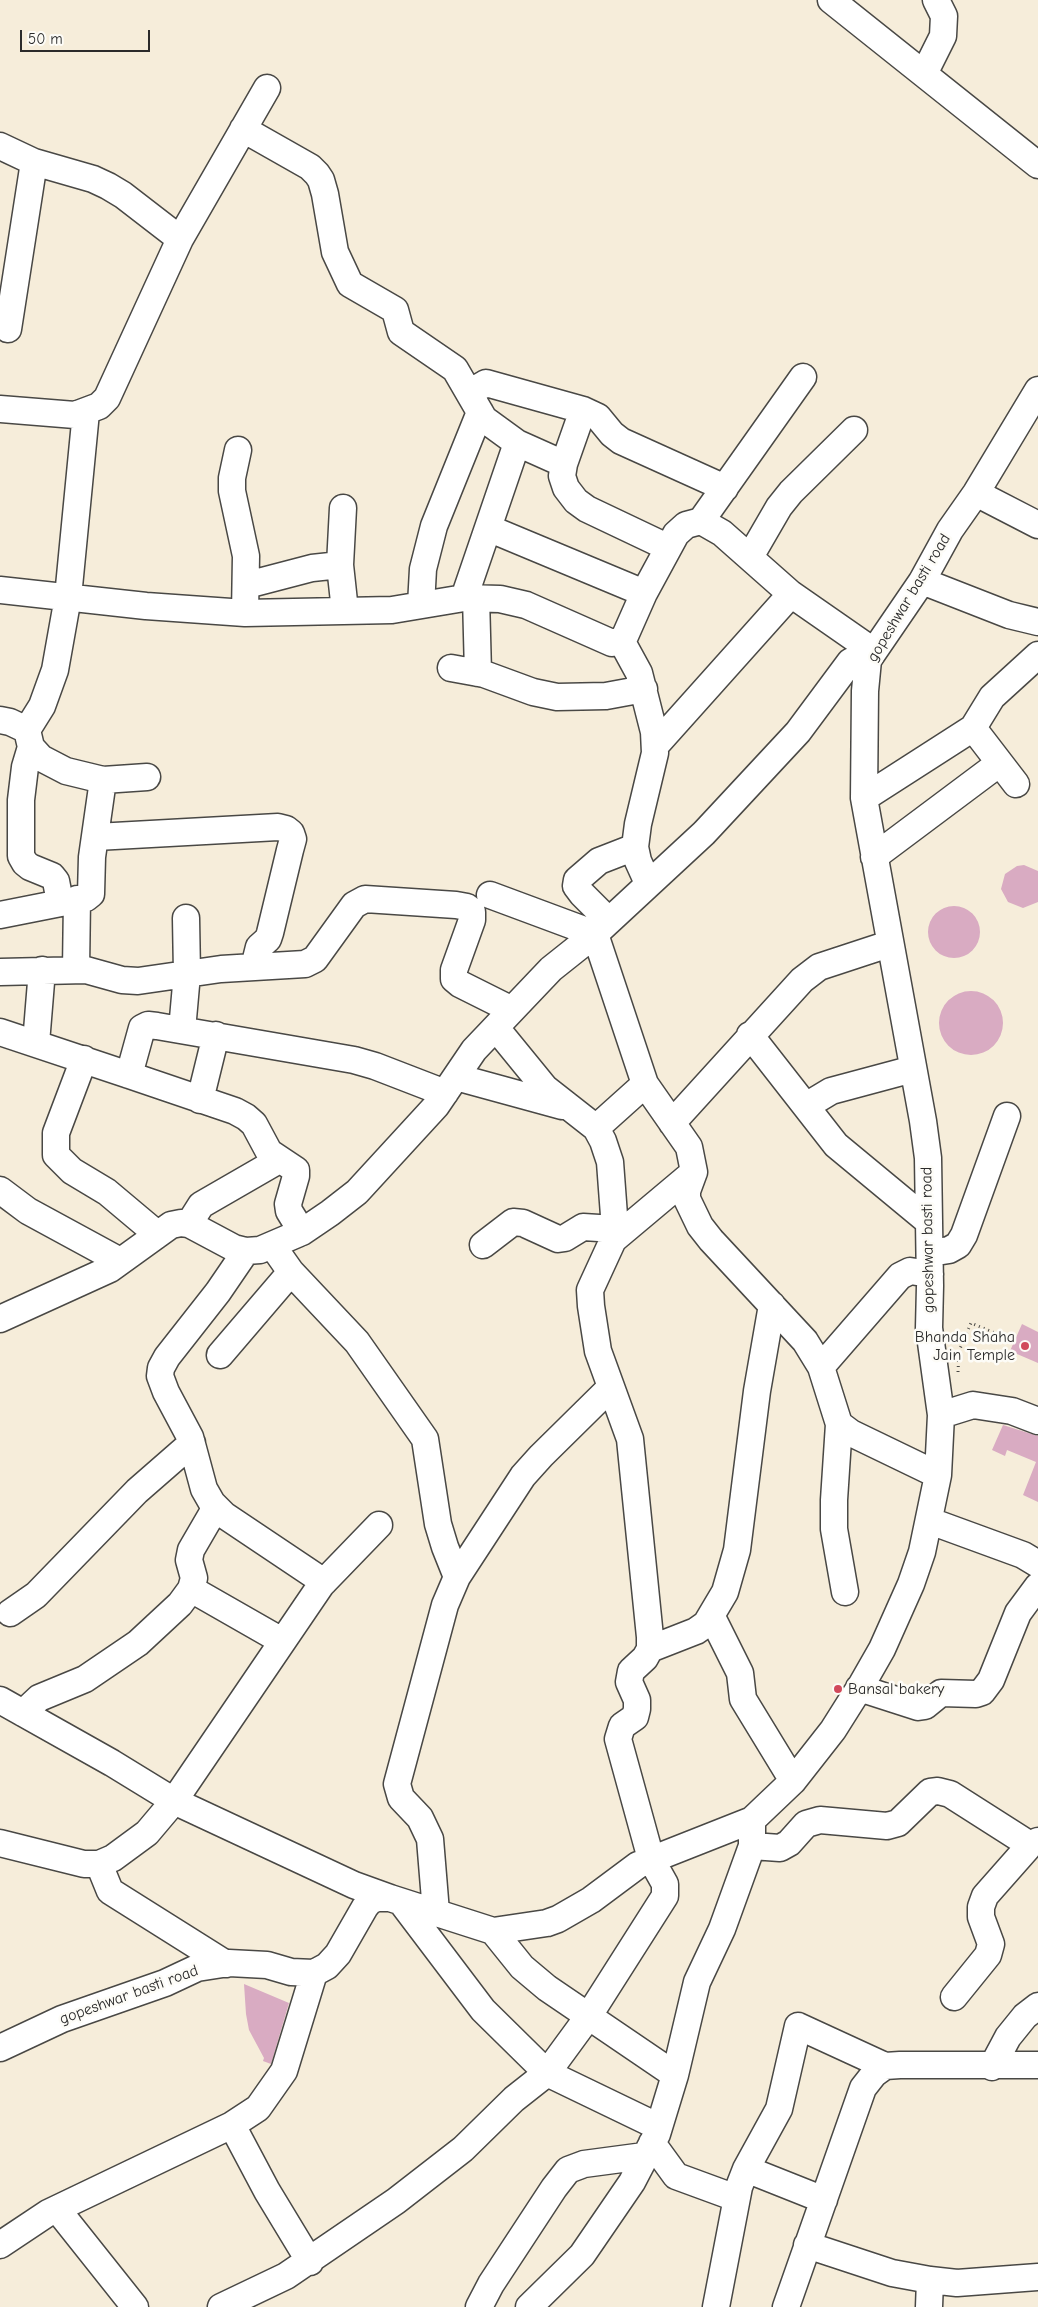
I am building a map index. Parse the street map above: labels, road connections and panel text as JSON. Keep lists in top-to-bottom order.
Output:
{
  "streets": {
    "street": ["gopeshwar basti road"]
  },
  "places": ["Bhanda Shaha Jain Temple", "Bansal bakery"],
  "scale_bar": "50 m"
}
